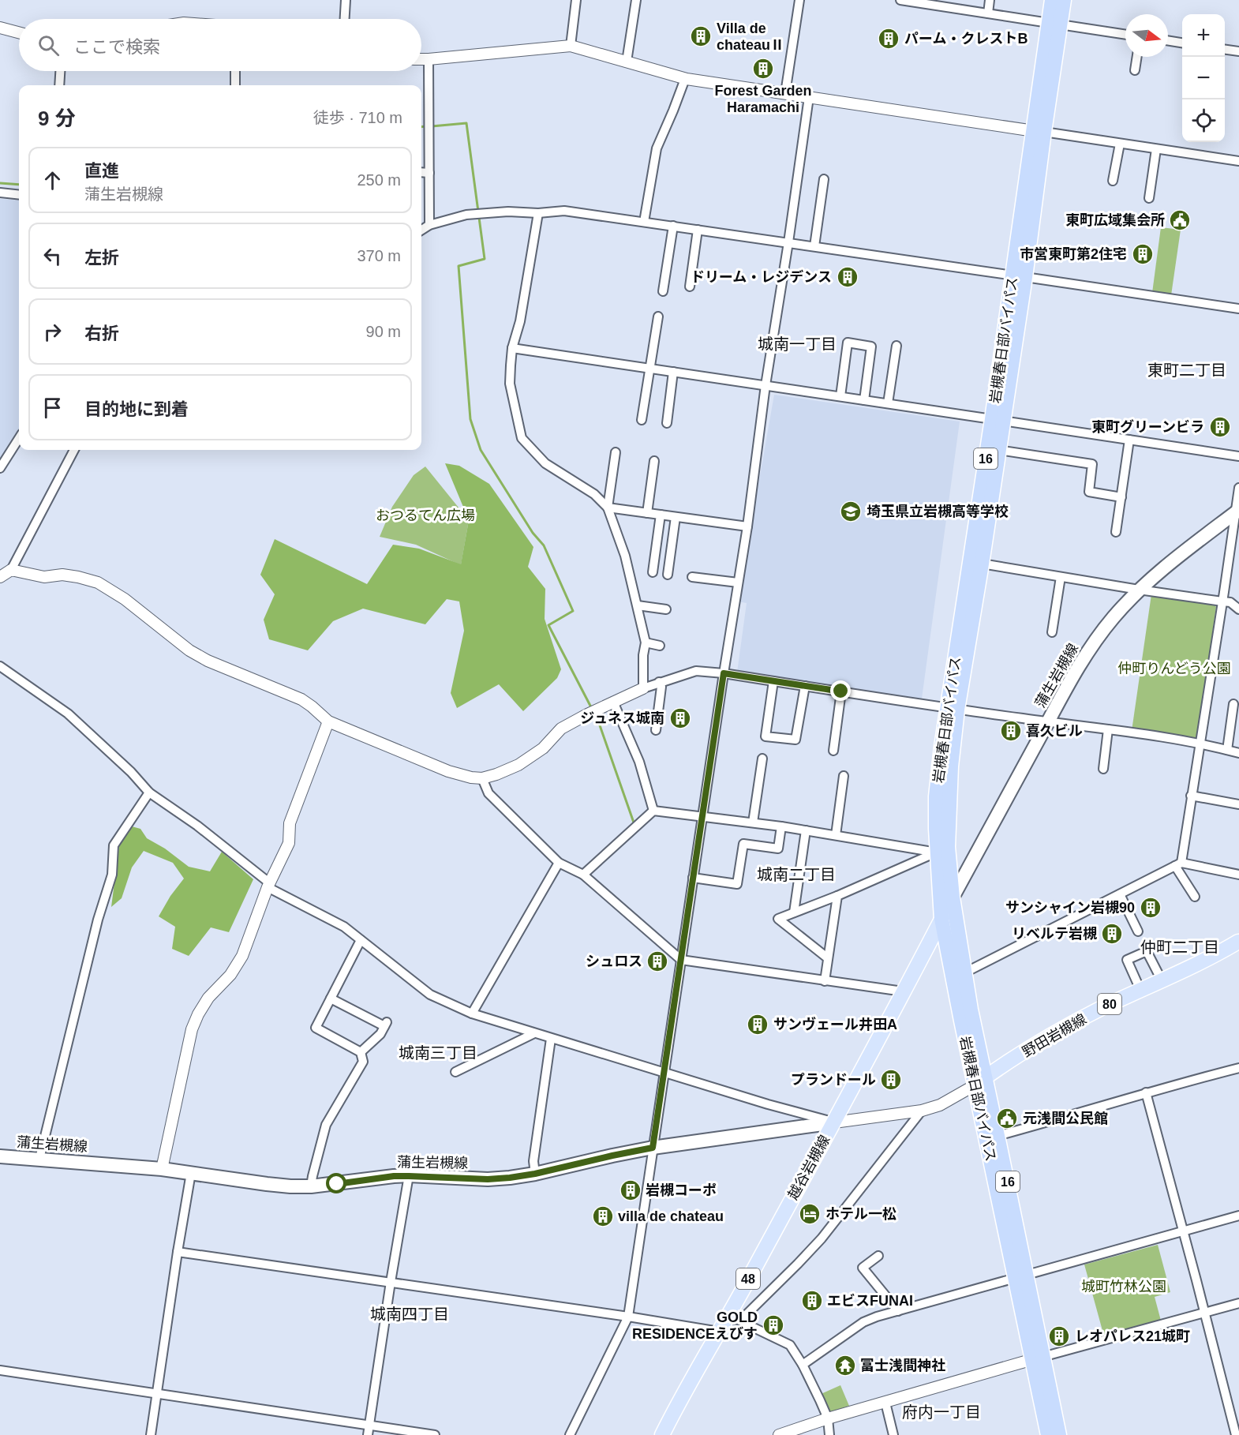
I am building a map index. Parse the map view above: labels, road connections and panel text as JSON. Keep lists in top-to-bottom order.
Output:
{
  "streets": {
    "highway": ["岩槻春日部バイパス", "16"],
    "main road": [
      "蒲生岩槻線",
      "80",
      "野田岩槻線",
      "越谷岩槻線",
      "48"
    ]
  },
  "crossings": [
    ["岩槻春日部バイパス", "蒲生岩槻線"],
    ["岩槻春日部バイパス", "野田岩槻線"],
    ["岩槻春日部バイパス", "越谷岩槻線"],
    ["蒲生岩槻線", "越谷岩槻線"]
  ],
  "districts": [
    "城南一丁目",
    "東町二丁目",
    "城南二丁目",
    "仲町二丁目",
    "城南三丁目",
    "城南四丁目",
    "府内一丁目"
  ],
  "parks": ["おつるてん広場", "仲町りんどう公園", "城町竹林公園"],
  "places": {
    "building": [
      "Villa de chateauⅡ",
      "パーム・クレストB",
      "Forest Garden Haramachi",
      "市営東町第2住宅",
      "ドリーム・レジデンス",
      "東町グリーンビラ",
      "ジュネス城南",
      "喜久ビル",
      "サンシャイン岩槻90",
      "リベルテ岩槻",
      "シュロス",
      "サンヴェール井田A",
      "プランドール",
      "岩槻コーポ",
      "villa de chateau",
      "エビスFUNAI",
      "GOLD RESIDENCEえびす",
      "レオパレス21城町"
    ],
    "public building": ["東町広域集会所", "元浅間公民館"],
    "school or university": ["埼玉県立岩槻高等学校"],
    "hotel": ["ホテル一松"],
    "temple": ["冨士浅間神社"]
  },
  "north": "right",
  "page": {
    "map_buttons": ["+", "−"],
    "search": "ここで検索",
    "heading": ["9 分", "徒歩 · 710 m"],
    "list": [
      ["直進", "蒲生岩槻線", "250 m"],
      ["左折", "370 m"],
      ["右折", "90 m"],
      "目的地に到着"
    ]
  }
}
